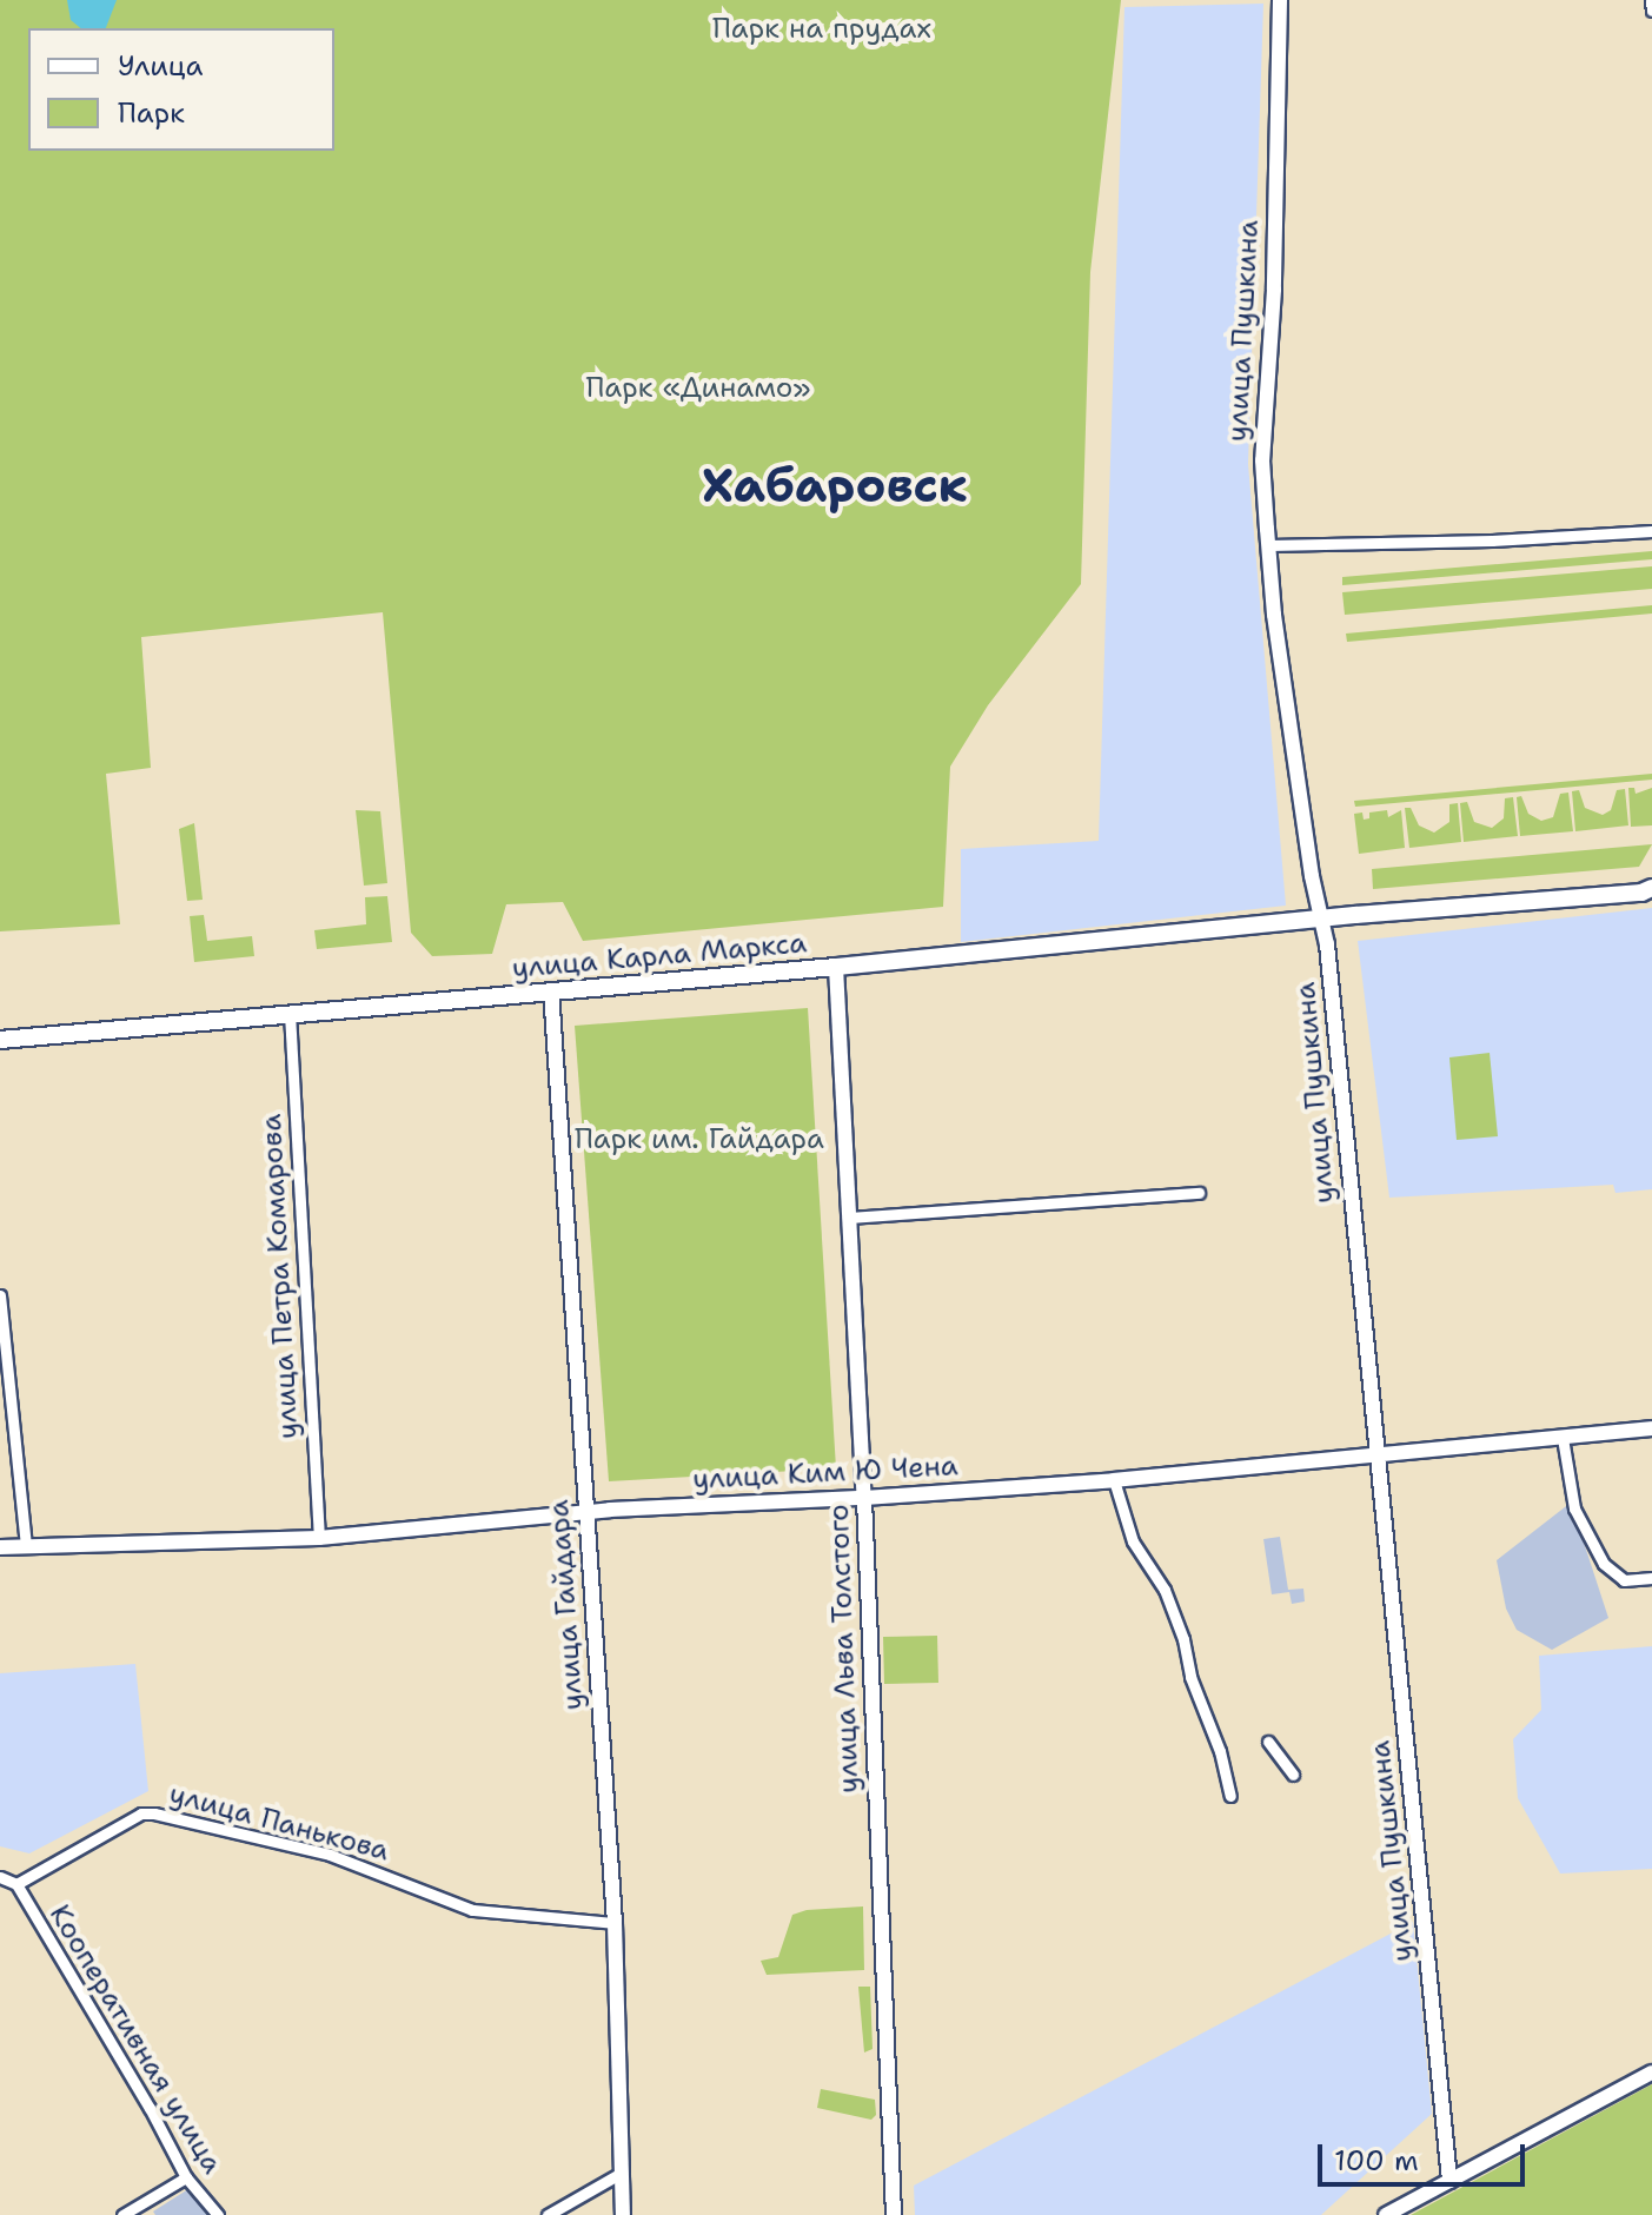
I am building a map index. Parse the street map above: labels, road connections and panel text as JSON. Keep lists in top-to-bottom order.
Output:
{
  "streets": {
    "main road": ["улица Карла Маркса"],
    "street": [
      "улица Пушкина",
      "улица Петра Комарова",
      "улица Ким Ю Чена",
      "улица Гайдара",
      "улица Льва Толстого",
      "улица Панькова",
      "Кооперативная улица"
    ]
  },
  "crossings": [
    ["улица Пушкина", "улица Карла Маркса"],
    ["улица Пушкина", "улица Ким Ю Чена"],
    ["улица Карла Маркса", "улица Петра Комарова"],
    ["улица Карла Маркса", "улица Гайдара"],
    ["улица Карла Маркса", "улица Льва Толстого"],
    ["улица Петра Комарова", "улица Ким Ю Чена"],
    ["улица Ким Ю Чена", "улица Гайдара"],
    ["улица Ким Ю Чена", "улица Льва Толстого"],
    ["улица Гайдара", "улица Панькова"],
    ["улица Панькова", "Кооперативная улица"]
  ],
  "districts": ["Хабаровск"],
  "parks": ["Парк на прудах", "Парк «Динамо»", "Парк им. Гайдара"],
  "legend": ["Улица", "Парк"],
  "scale_bar": "100 m"
}
